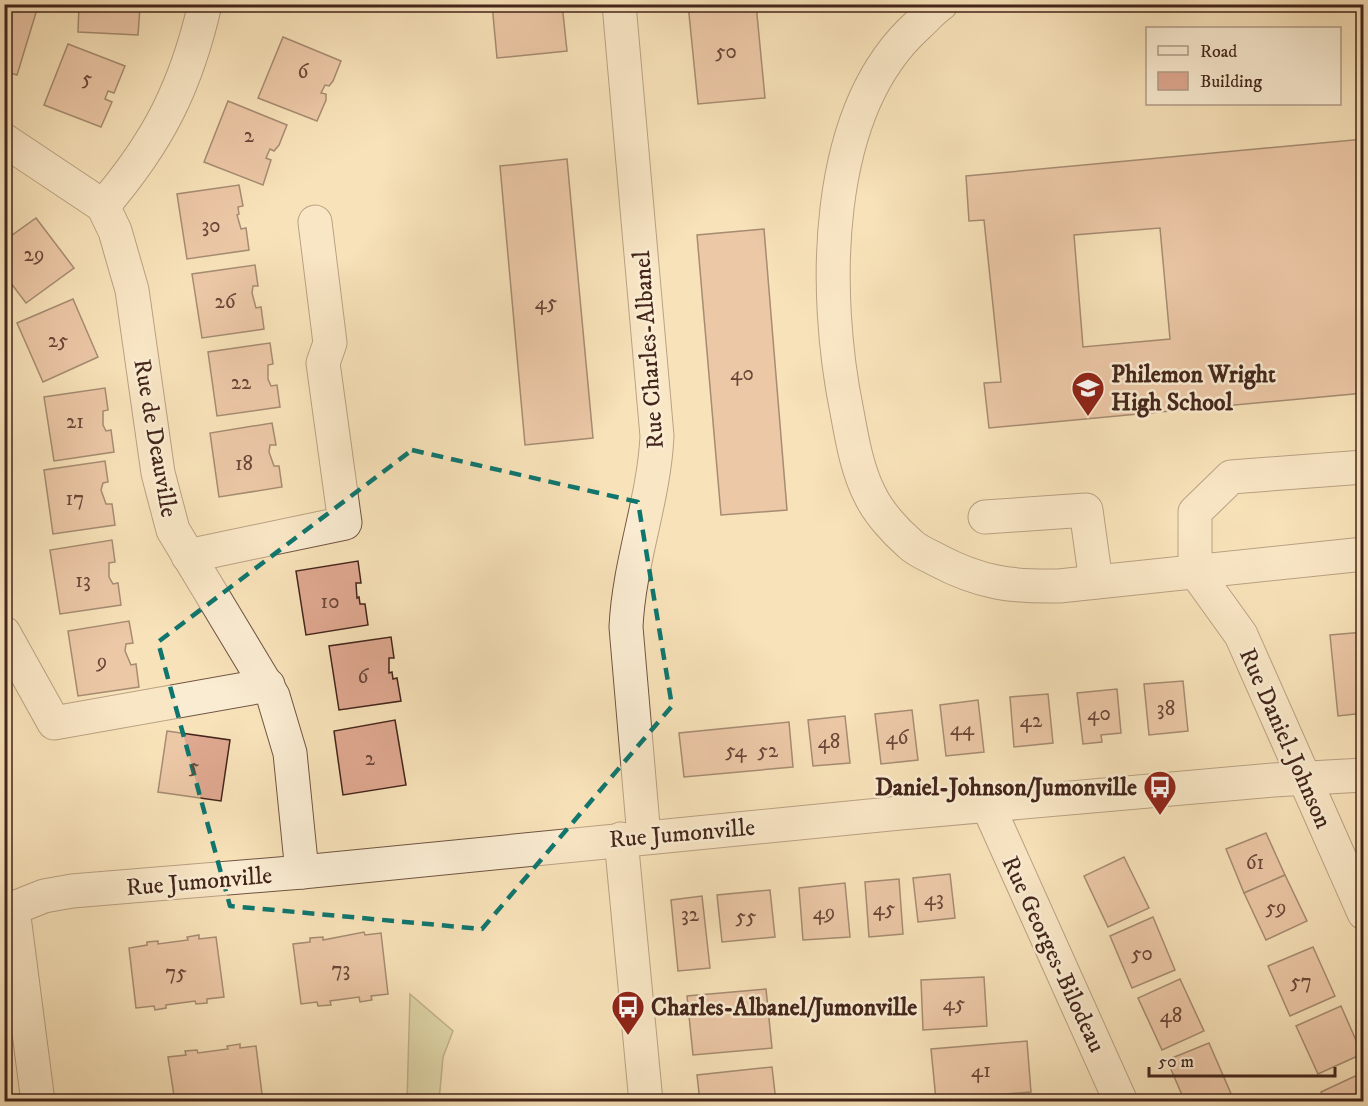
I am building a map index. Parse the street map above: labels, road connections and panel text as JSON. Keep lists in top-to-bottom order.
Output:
{
  "streets": {
    "street": [
      "Rue Charles-Albanel",
      "Rue de Deauville",
      "Rue Daniel-Johnson",
      "Rue Jumonville",
      "Rue Georges-Bilodeau"
    ]
  },
  "crossings": [
    ["Rue Charles-Albanel", "Rue Jumonville"],
    ["Rue de Deauville", "Rue Jumonville"],
    ["Rue Daniel-Johnson", "Rue Jumonville"],
    ["Rue Jumonville", "Rue Georges-Bilodeau"]
  ],
  "places": {
    "school or university": ["Philemon Wright High School"],
    "bus stop": ["Daniel-Johnson/Jumonville", "Charles-Albanel/Jumonville"]
  },
  "house_numbers": [
    "50",
    "6",
    "5",
    "2",
    "30",
    "29",
    "26",
    "45",
    "25",
    "40",
    "22",
    "21",
    "18",
    "17",
    "13",
    "10",
    "9",
    "6",
    "38",
    "40",
    "42",
    "44",
    "46",
    "48",
    "54",
    "52",
    "2",
    "5",
    "61",
    "43",
    "59",
    "45",
    "49",
    "32",
    "55",
    "50",
    "73",
    "75",
    "57",
    "45",
    "48",
    "41"
  ],
  "legend": ["Road", "Building"],
  "scale_bar": "50 m"
}
